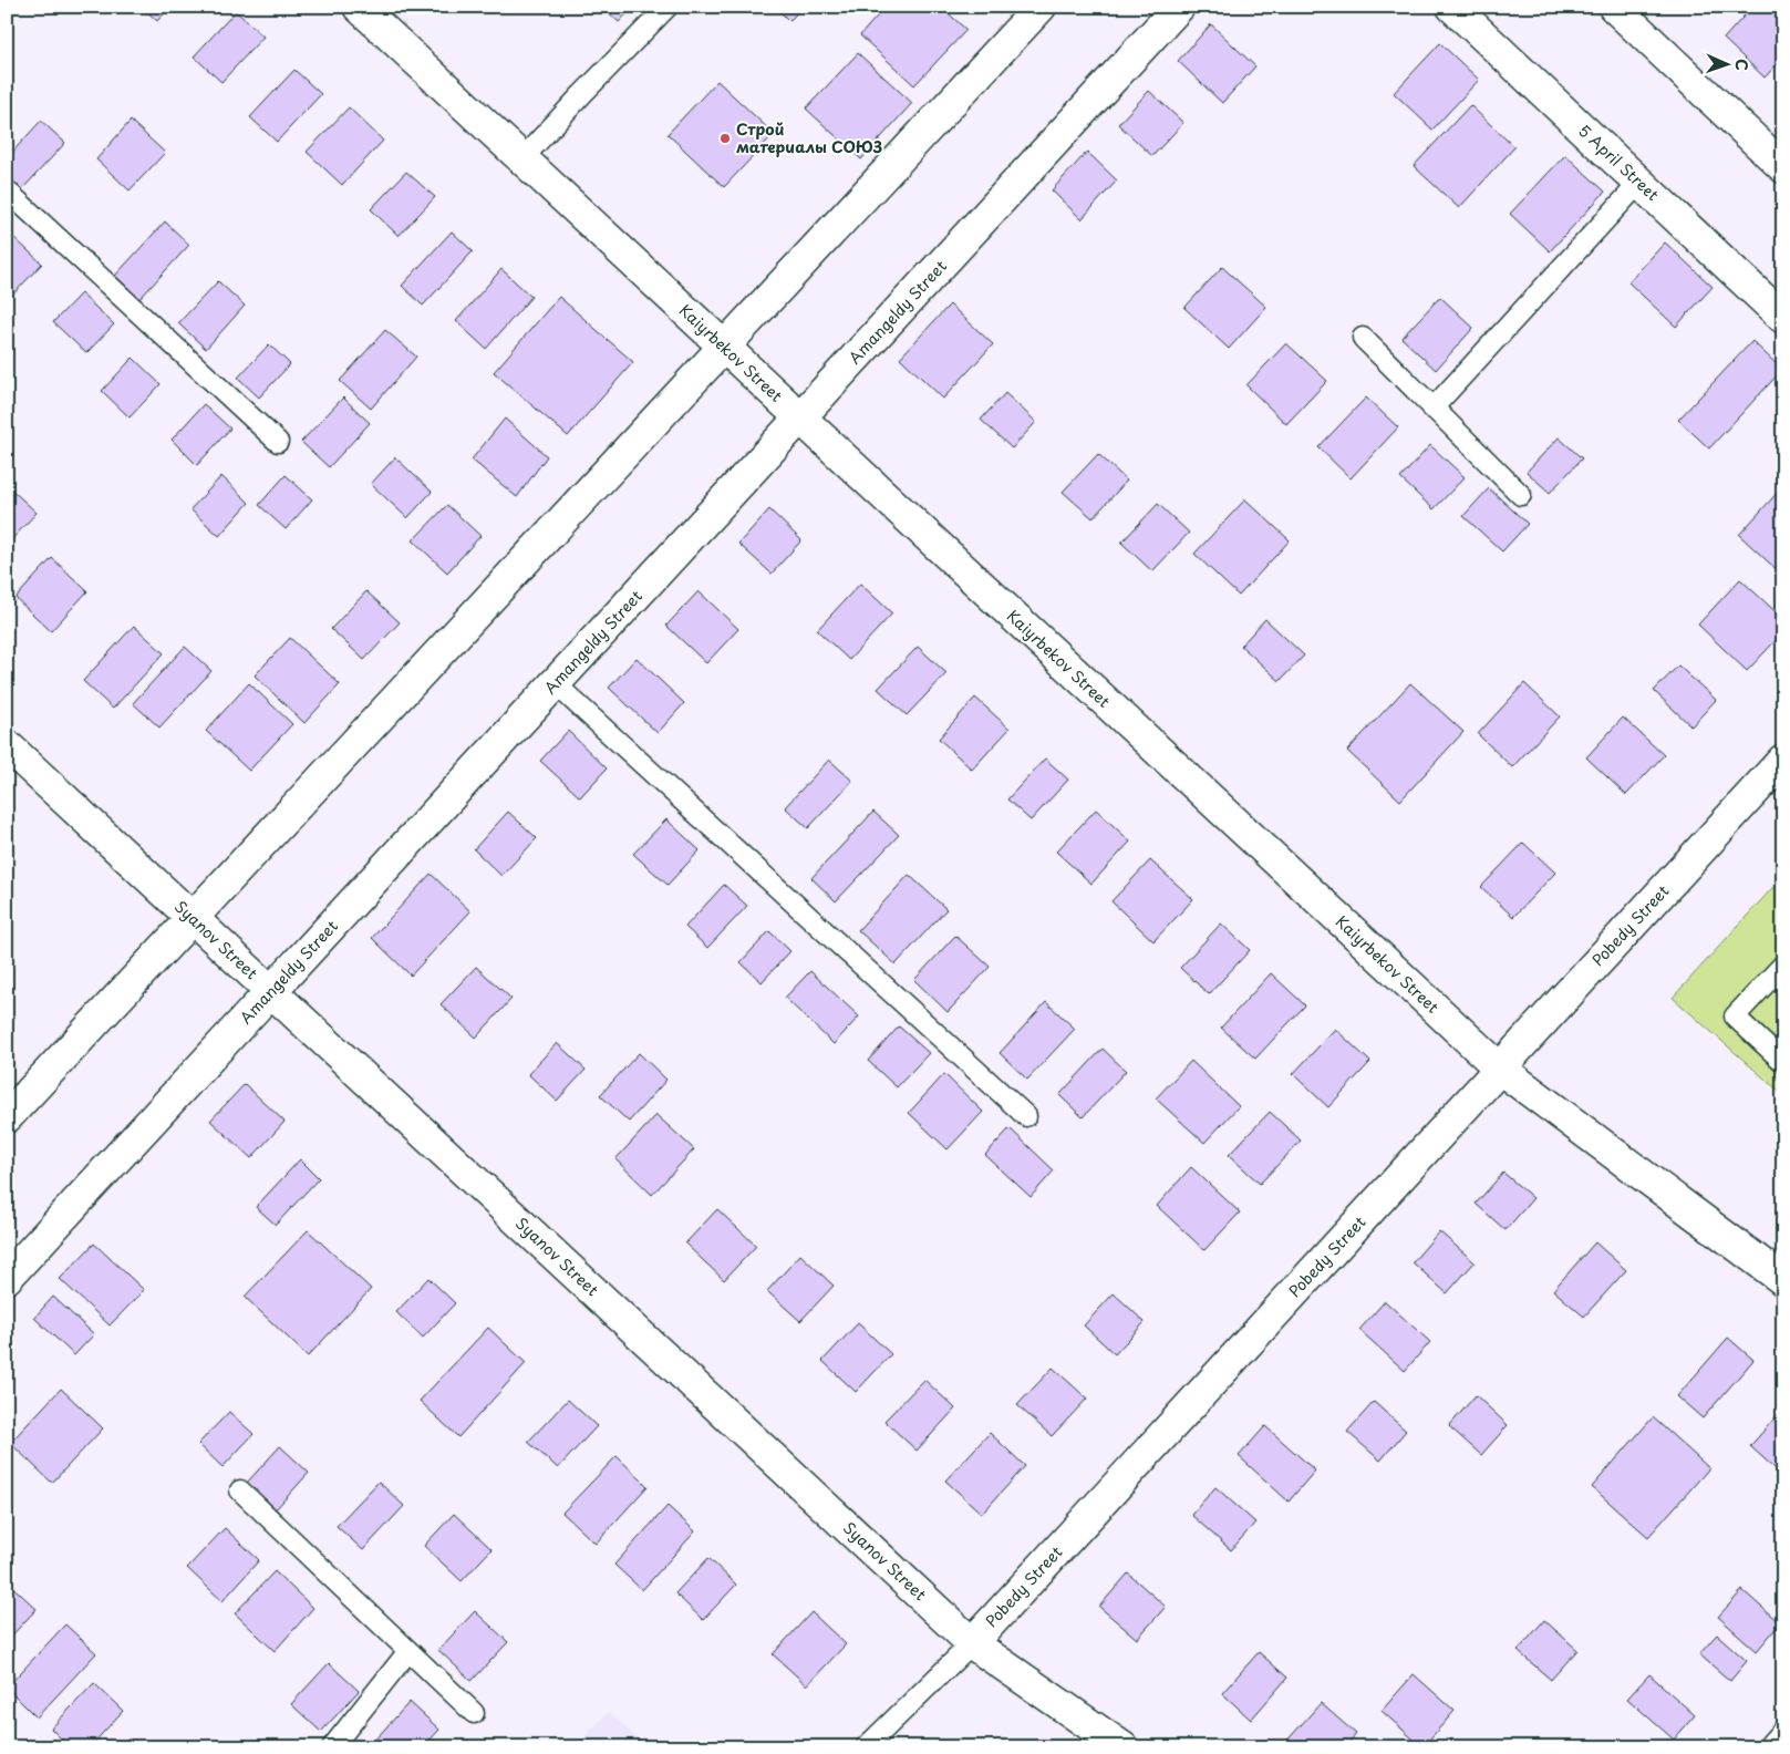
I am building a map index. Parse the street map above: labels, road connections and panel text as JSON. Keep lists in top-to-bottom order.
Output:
{
  "streets": {
    "street": [
      "5 April Street",
      "Amangeldy Street",
      "Kaiyrbekov Street",
      "Pobedy Street",
      "Syanov Street"
    ]
  },
  "crossings": [
    ["Amangeldy Street", "Kaiyrbekov Street"],
    ["Amangeldy Street", "Syanov Street"],
    ["Kaiyrbekov Street", "Pobedy Street"],
    ["Pobedy Street", "Syanov Street"]
  ],
  "places": ["Строй материалы СОЮЗ"],
  "north": "right"
}
